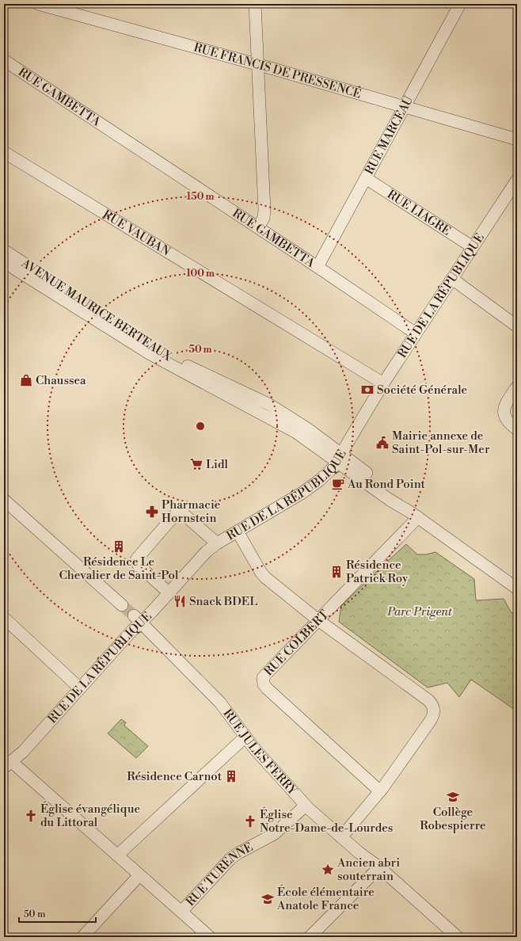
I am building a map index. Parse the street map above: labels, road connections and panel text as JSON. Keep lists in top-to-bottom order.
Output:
{
  "streets": {
    "street": [
      "RUE FRANCIS DE PRESSENCÉ",
      "RUE GAMBETTA",
      "RUE MARCEAU",
      "RUE LIAGRE",
      "RUE VAUBAN",
      "RUE DE LA RÉPUBLIQUE",
      "AVENUE MAURICE BERTEAUX",
      "RUE COLBERT",
      "RUE JULES FERRY",
      "RUE TURENNE"
    ]
  },
  "crossings": [
    ["RUE FRANCIS DE PRESSENCÉ", "RUE MARCEAU"],
    ["RUE GAMBETTA", "RUE MARCEAU"],
    ["RUE GAMBETTA", "RUE DE LA RÉPUBLIQUE"],
    ["RUE MARCEAU", "RUE LIAGRE"],
    ["RUE LIAGRE", "RUE DE LA RÉPUBLIQUE"],
    ["RUE VAUBAN", "RUE DE LA RÉPUBLIQUE"],
    ["RUE DE LA RÉPUBLIQUE", "AVENUE MAURICE BERTEAUX"],
    ["RUE DE LA RÉPUBLIQUE", "RUE JULES FERRY"],
    ["AVENUE MAURICE BERTEAUX", "RUE COLBERT"],
    ["RUE JULES FERRY", "RUE TURENNE"]
  ],
  "parks": ["Parc Prigent"],
  "places": {
    "shop": ["Chaussea"],
    "bank": ["Société Générale"],
    "public building": ["Mairie annexe de Saint-Pol-sur-Mer"],
    "supermarket": ["Lidl"],
    "cafe": ["Au Rond Point"],
    "pharmacy": ["Pharmacie Hornstein"],
    "building": ["Résidence Le Chevalier de Saint-Pol", "Résidence Patrick Roy", "Résidence Carnot"],
    "restaurant": ["Snack BDEL"],
    "school or university": ["Collège Robespierre", "École élémentaire Anatole France"],
    "church": ["Église évangélique du Littoral", "Église Notre-Dame-de-Lourdes"],
    "place": ["Ancien abri souterrain"]
  },
  "scale_bar": "50 m",
  "rings": ["150 m", "100 m", "50 m"]
}
